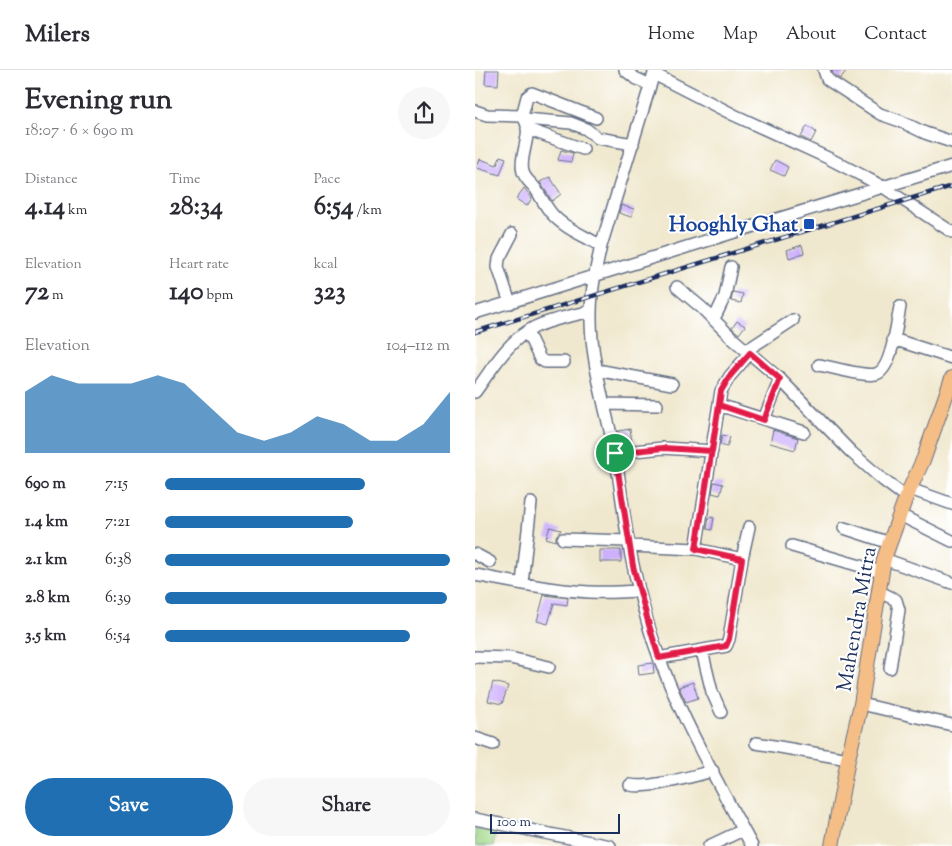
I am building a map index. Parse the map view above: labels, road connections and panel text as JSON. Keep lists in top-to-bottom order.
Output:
{
  "streets": {
    "main road": ["Mahendra Mitra"]
  },
  "places": {
    "transit": ["Hooghly Ghat"]
  },
  "scale_bar": "100 m",
  "page": {
    "header": "Milers",
    "nav": [
      "Home",
      "Map",
      "About",
      "Contact"
    ],
    "heading": ["Evening run", "18:07 · 6 × 690 m"],
    "stats": [
      ["Distance", "4.14 km"],
      ["Time", "28:34"],
      ["Pace", "6:54 /km"],
      ["Elevation", "72 m"],
      ["Heart rate", "140 bpm"],
      ["kcal", "323"]
    ],
    "chart": ["Elevation", "104–112 m"],
    "list": [
      {
        "name": "690 m",
        "note": "7:15"
      },
      {
        "name": "1.4 km",
        "note": "7:21"
      },
      {
        "name": "2.1 km",
        "note": "6:38"
      },
      {
        "name": "2.8 km",
        "note": "6:39"
      },
      {
        "name": "3.5 km",
        "note": "6:54"
      }
    ],
    "buttons": ["Save", "Share"],
    "scale": "100 m"
  }
}
